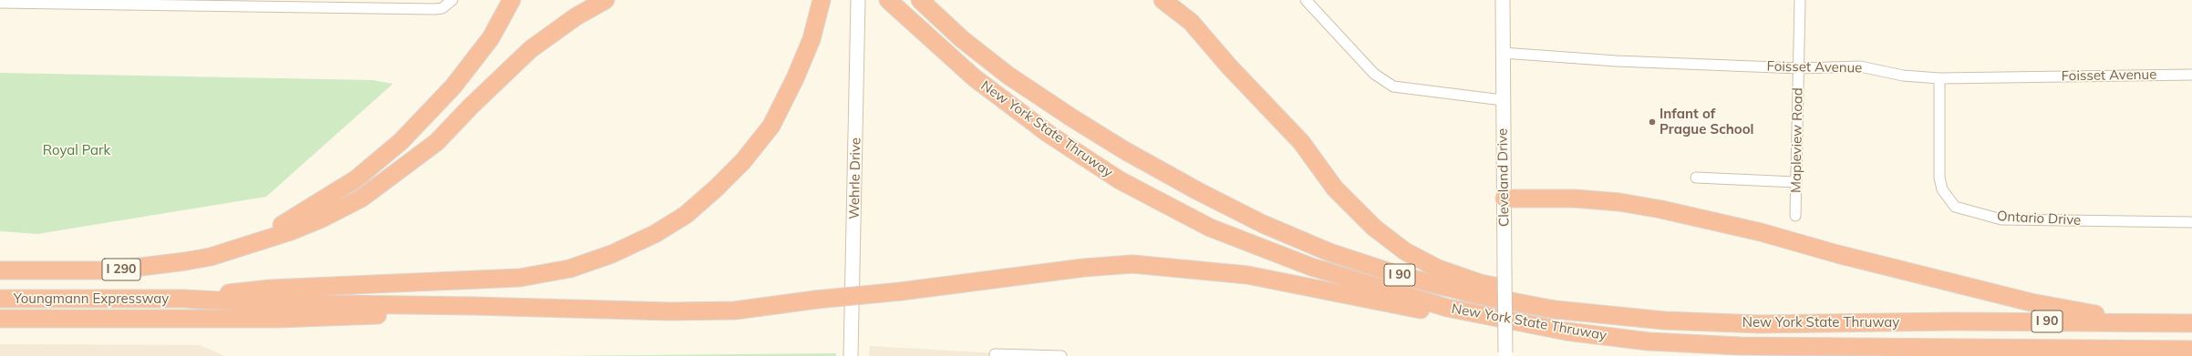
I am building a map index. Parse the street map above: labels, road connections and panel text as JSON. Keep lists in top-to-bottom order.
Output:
{
  "streets": {
    "highway": [
      "New York State Thruway",
      "I 290",
      "I 90",
      "Youngmann Expressway"
    ],
    "street": [
      "Foisset Avenue",
      "Mapleview Road",
      "Cleveland Drive",
      "Wehrle Drive",
      "Ontario Drive"
    ]
  },
  "crossings": [
    ["Foisset Avenue", "Mapleview Road"],
    ["Foisset Avenue", "Cleveland Drive"],
    ["Foisset Avenue", "Ontario Drive"]
  ],
  "parks": ["Royal Park"],
  "places": ["Infant of Prague School"]
}
